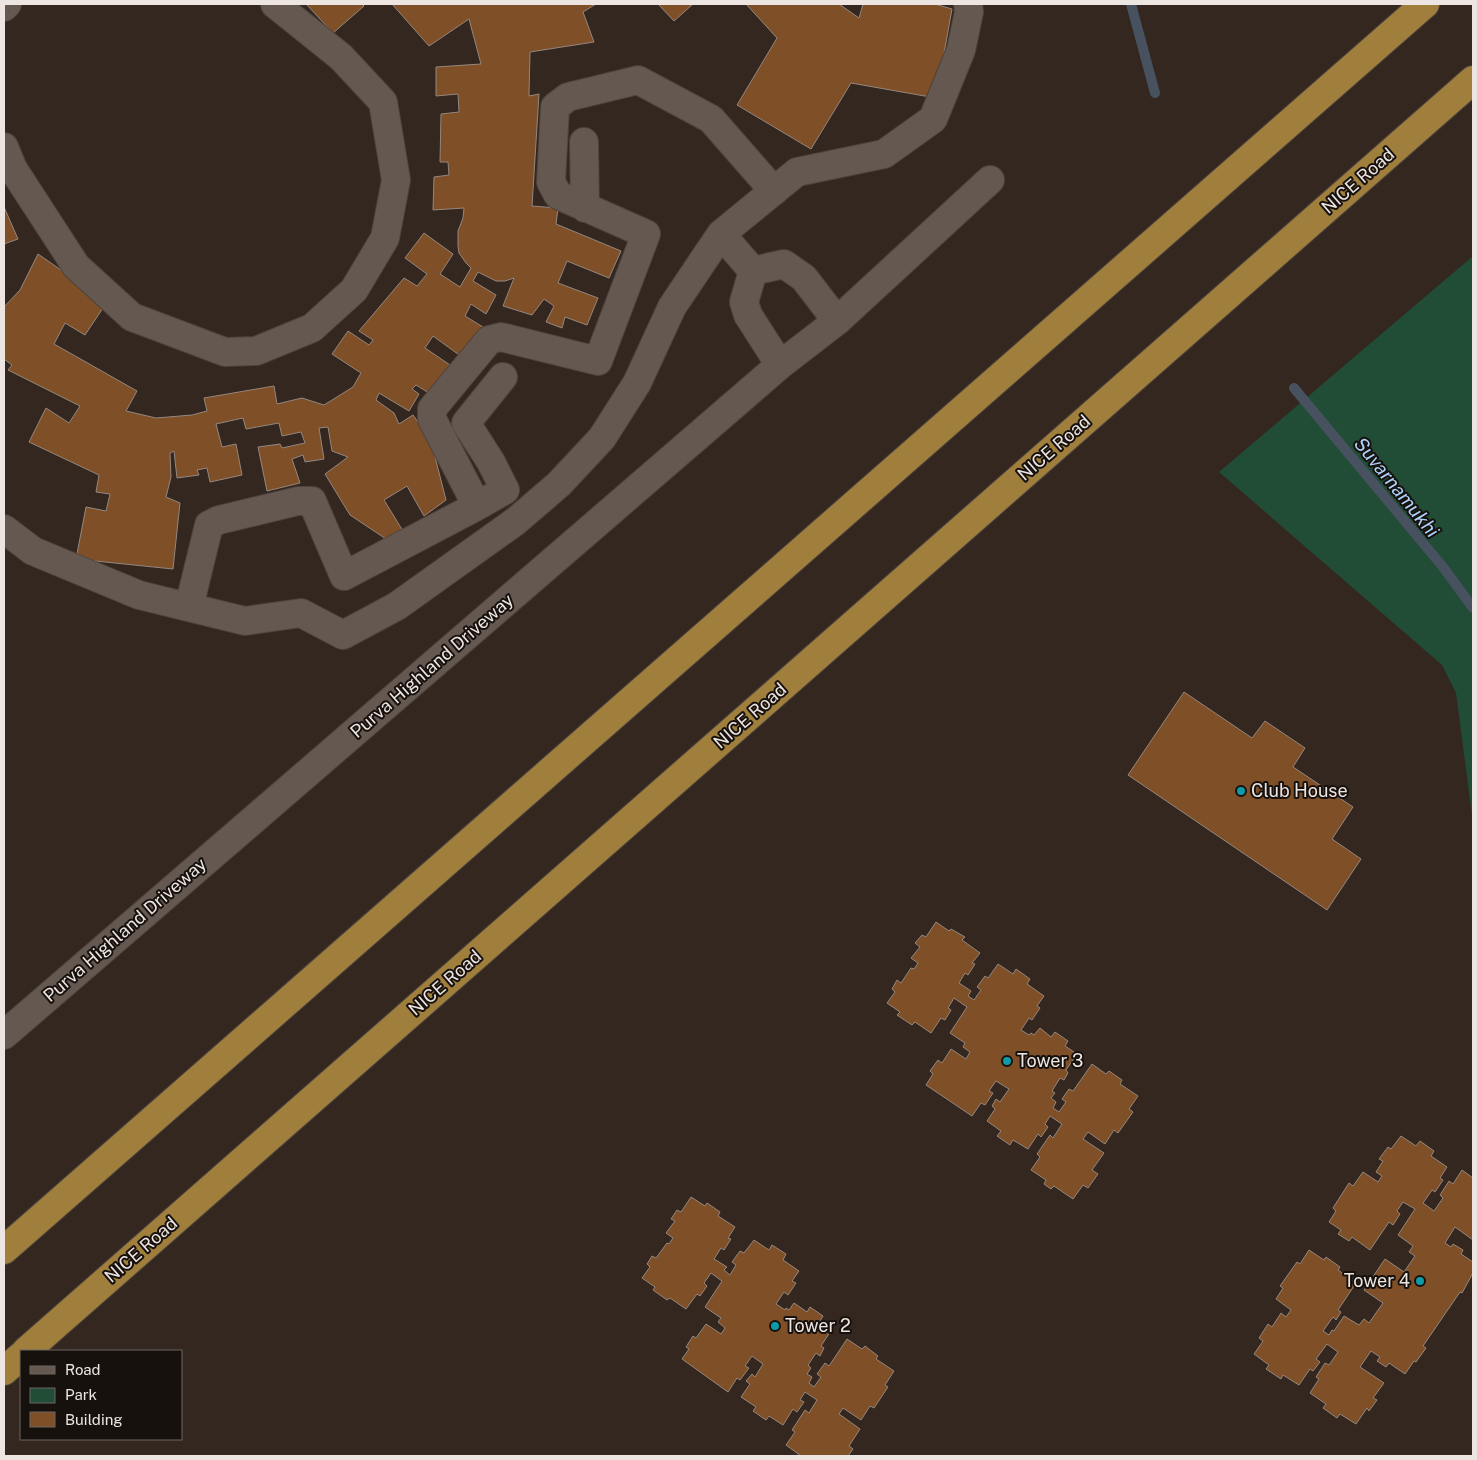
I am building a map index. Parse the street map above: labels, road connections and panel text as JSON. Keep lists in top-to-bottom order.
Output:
{
  "streets": {
    "highway": ["NICE Road"],
    "street": ["Purva Highland Driveway"]
  },
  "water": ["Suvarnamukhi"],
  "places": [
    "Club House",
    "Tower 3",
    "Tower 4",
    "Tower 2"
  ],
  "legend": ["Road", "Park", "Building"]
}
